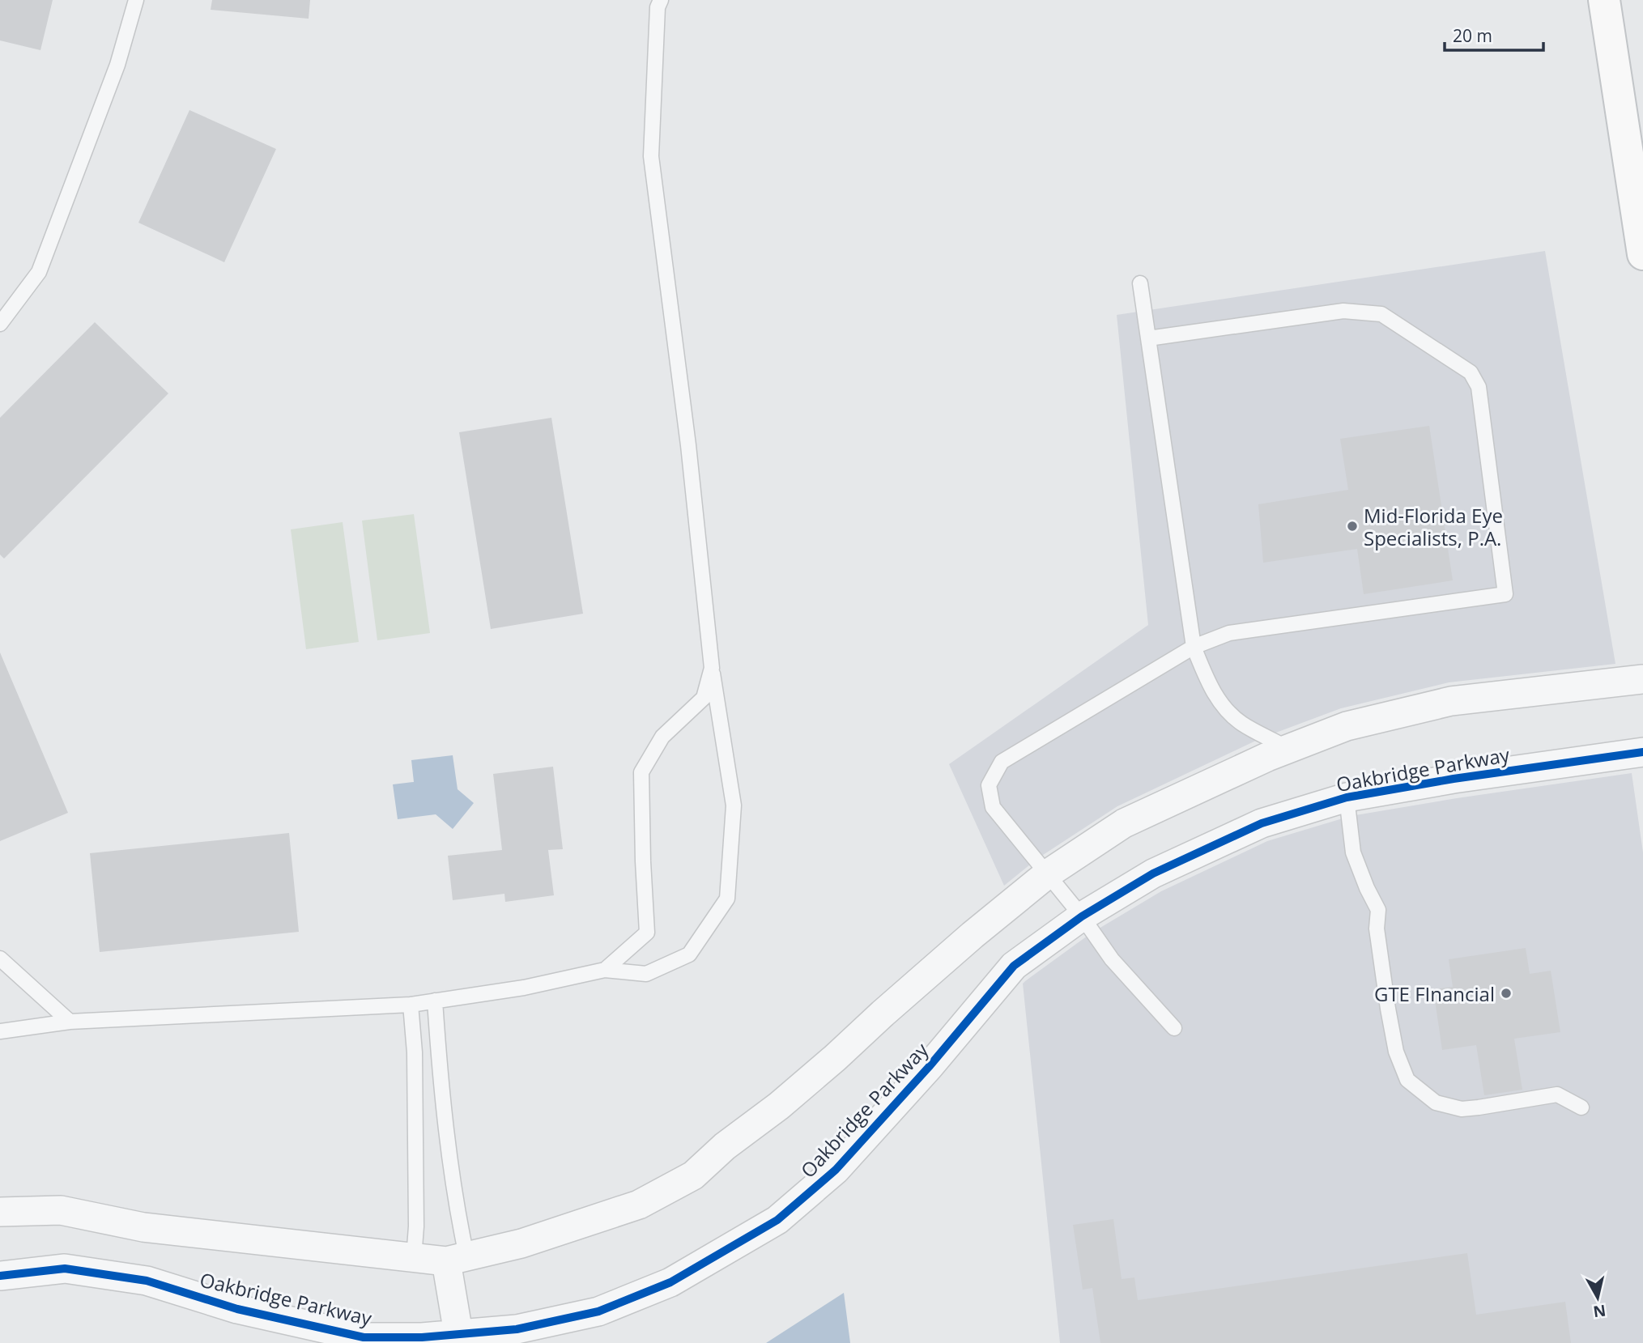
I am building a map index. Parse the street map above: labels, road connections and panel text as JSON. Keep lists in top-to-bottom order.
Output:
{
  "streets": {
    "street": ["Oakbridge Parkway"]
  },
  "places": ["Mid-Florida Eye Specialists, P.A.", "GTE FInancial"],
  "scale_bar": "20 m",
  "north": "bottom"
}
